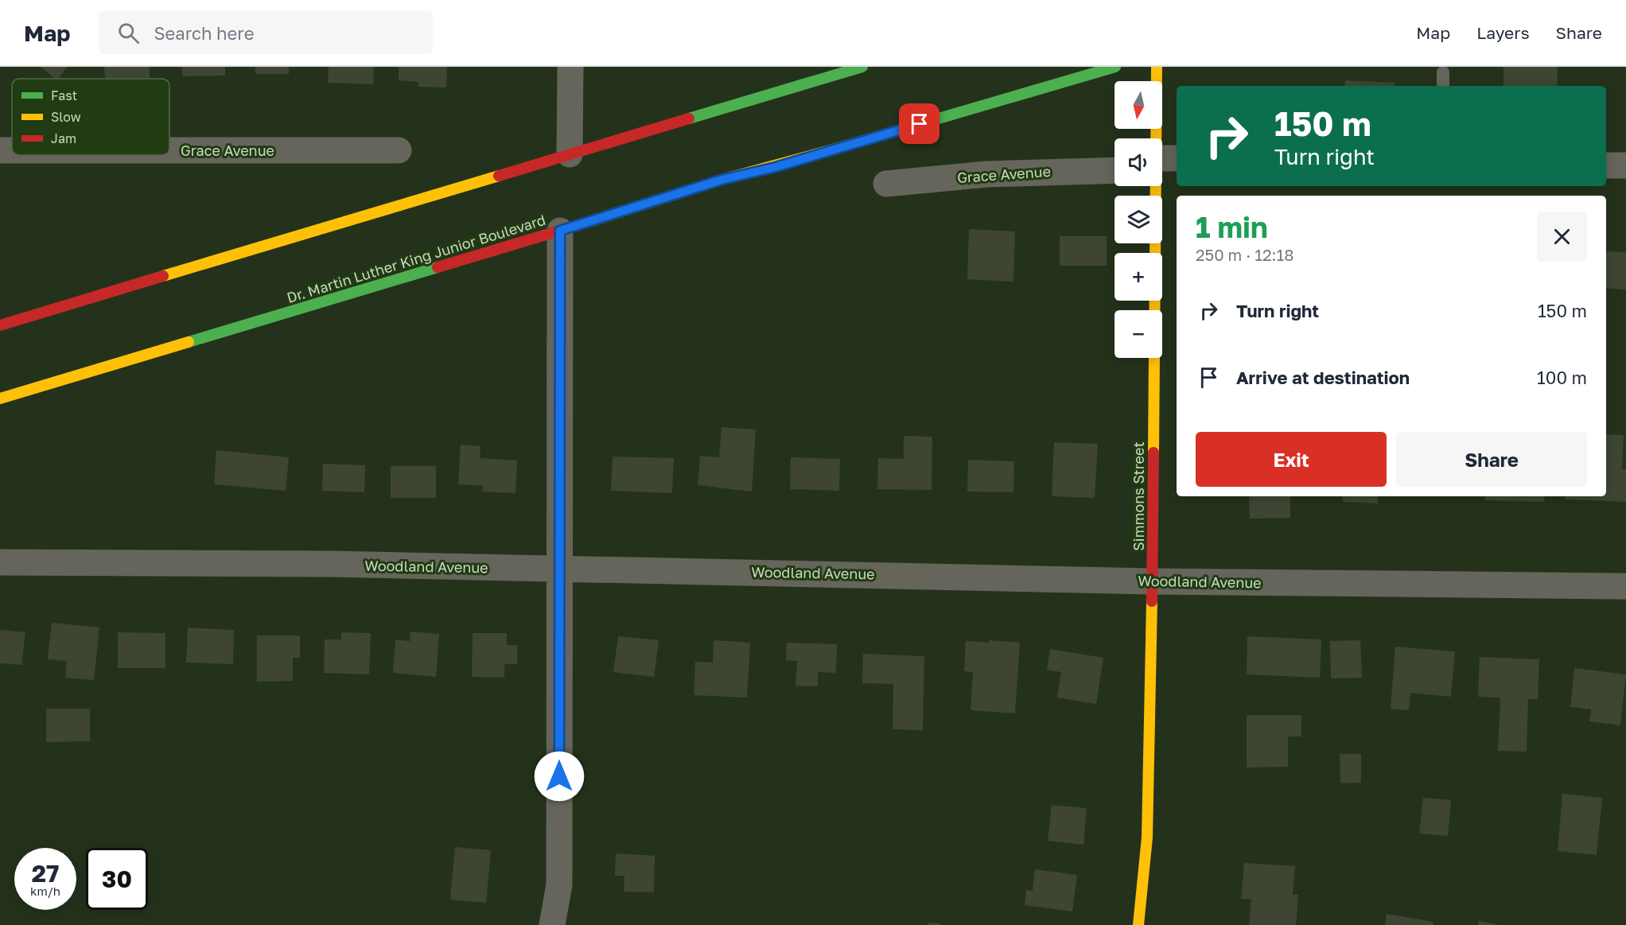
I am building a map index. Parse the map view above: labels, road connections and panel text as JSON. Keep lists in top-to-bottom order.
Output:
{
  "streets": {
    "main road": ["Dr. Martin Luther King Junior Boulevard", "Simmons Street"],
    "street": ["Grace Avenue", "Woodland Avenue"]
  },
  "crossings": [
    ["Simmons Street", "Woodland Avenue"]
  ],
  "legend": ["Fast", "Slow", "Jam"],
  "north": "bottom",
  "page": {
    "header": "Map",
    "search": "Search here",
    "nav": ["Map", "Layers", "Share"],
    "map_buttons": ["+", "−"],
    "turn": ["150 m", "Turn right"],
    "heading": ["1 min", "250 m · 12:18"],
    "list": [
      {
        "name": "Turn right",
        "value": "150 m"
      },
      {
        "name": "Arrive at destination",
        "value": "100 m"
      }
    ],
    "buttons": ["Exit", "Share"],
    "speed": "27 km/h",
    "limit": "30"
  }
}
